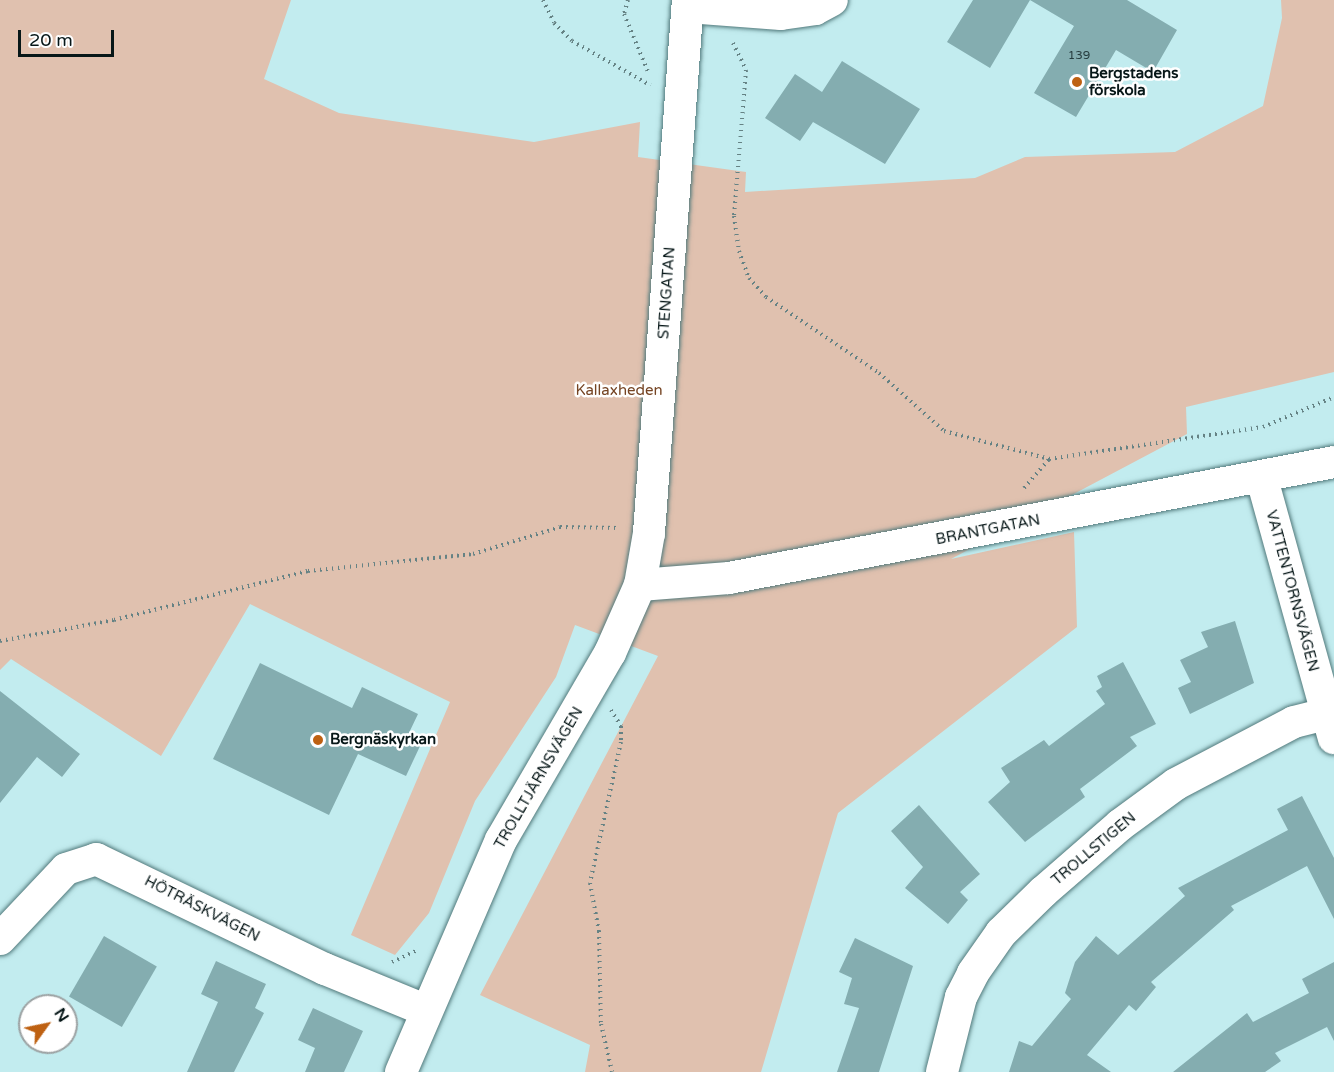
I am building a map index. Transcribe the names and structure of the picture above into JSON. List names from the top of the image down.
{
  "streets": {
    "street": [
      "STENGATAN",
      "BRANTGATAN",
      "VATTENTORNSVÄGEN",
      "TROLLTJÄRNSVÄGEN",
      "TROLLSTIGEN",
      "HÖTRÄSKVÄGEN"
    ]
  },
  "crossings": [
    ["STENGATAN", "BRANTGATAN"],
    ["STENGATAN", "TROLLTJÄRNSVÄGEN"],
    ["BRANTGATAN", "VATTENTORNSVÄGEN"],
    ["BRANTGATAN", "TROLLTJÄRNSVÄGEN"],
    ["VATTENTORNSVÄGEN", "TROLLSTIGEN"],
    ["TROLLTJÄRNSVÄGEN", "HÖTRÄSKVÄGEN"]
  ],
  "parks": ["Kallaxheden"],
  "places": ["Bergstadens förskola", "Bergnäskyrkan"],
  "house_numbers": ["139"],
  "scale_bar": "20 m",
  "north": "top right"
}
